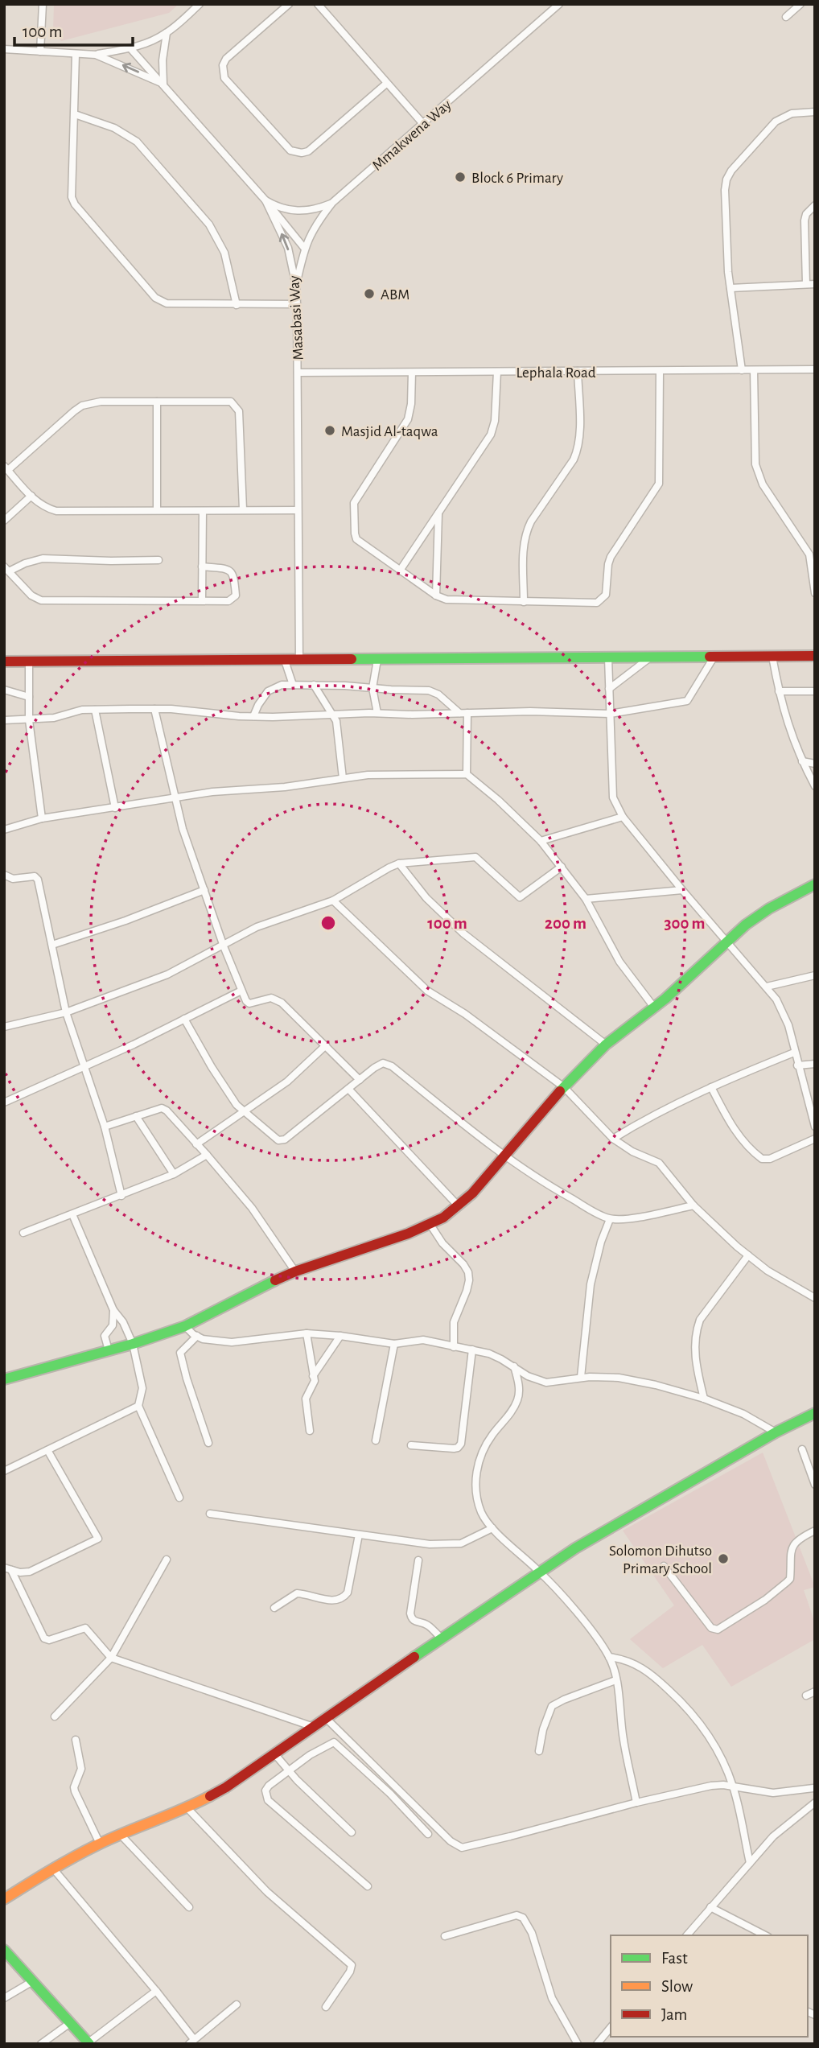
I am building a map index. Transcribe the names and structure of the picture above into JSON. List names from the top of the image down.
{
  "streets": {
    "street": ["Mmakwena Way", "Masabasi Way", "Lephala Road"]
  },
  "crossings": [
    ["Mmakwena Way", "Masabasi Way"],
    ["Masabasi Way", "Lephala Road"]
  ],
  "places": [
    "Block 6 Primary",
    "ABM",
    "Masjid Al-taqwa",
    "Solomon Dihutso Primary School"
  ],
  "legend": ["Fast", "Slow", "Jam"],
  "scale_bar": "100 m",
  "rings": ["100 m", "200 m", "300 m"]
}
